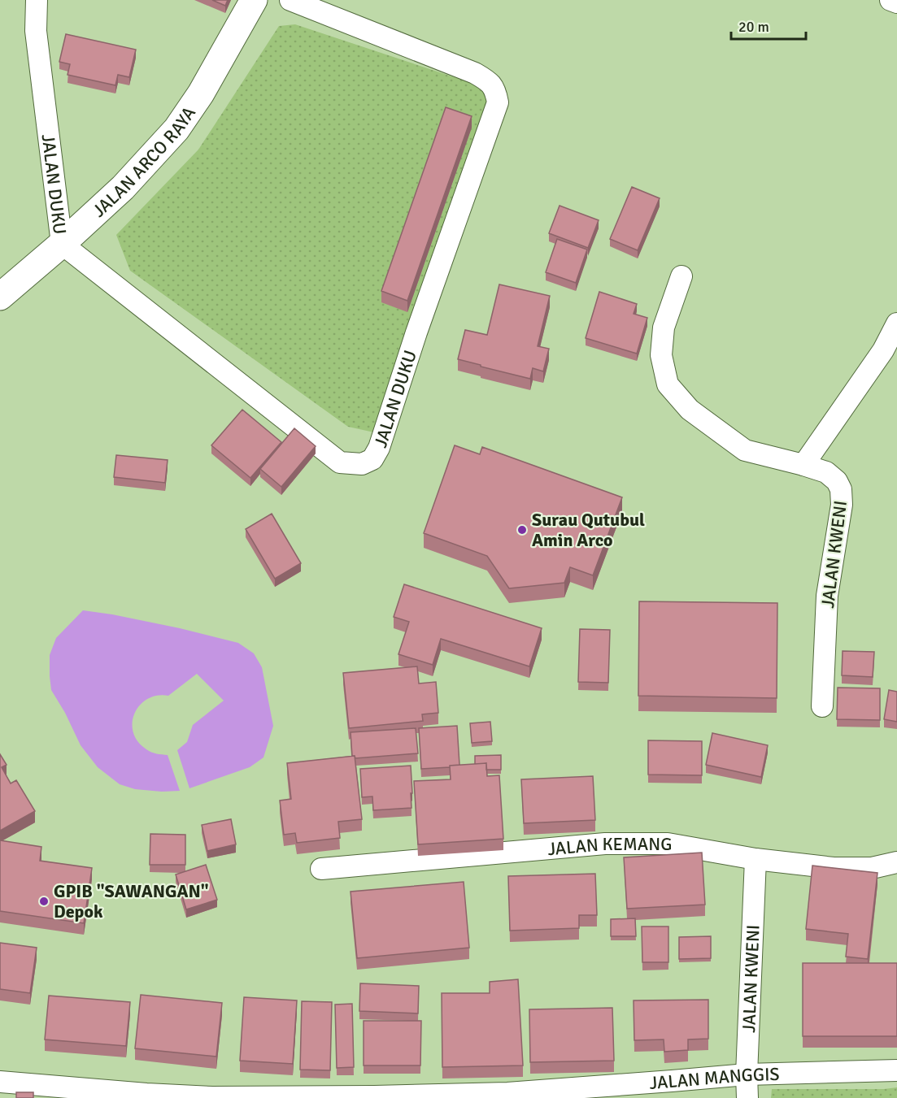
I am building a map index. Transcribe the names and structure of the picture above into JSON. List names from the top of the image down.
{
  "streets": {
    "main road": ["JALAN ARCO RAYA"],
    "street": [
      "JALAN DUKU",
      "JALAN KWENI",
      "JALAN KEMANG",
      "JALAN MANGGIS"
    ]
  },
  "crossings": [
    ["JALAN ARCO RAYA", "JALAN DUKU"],
    ["JALAN KWENI", "JALAN KEMANG"],
    ["JALAN KWENI", "JALAN MANGGIS"]
  ],
  "places": ["Surau Qutubul Amin Arco", "GPIB \"SAWANGAN\" Depok"],
  "scale_bar": "20 m"
}
